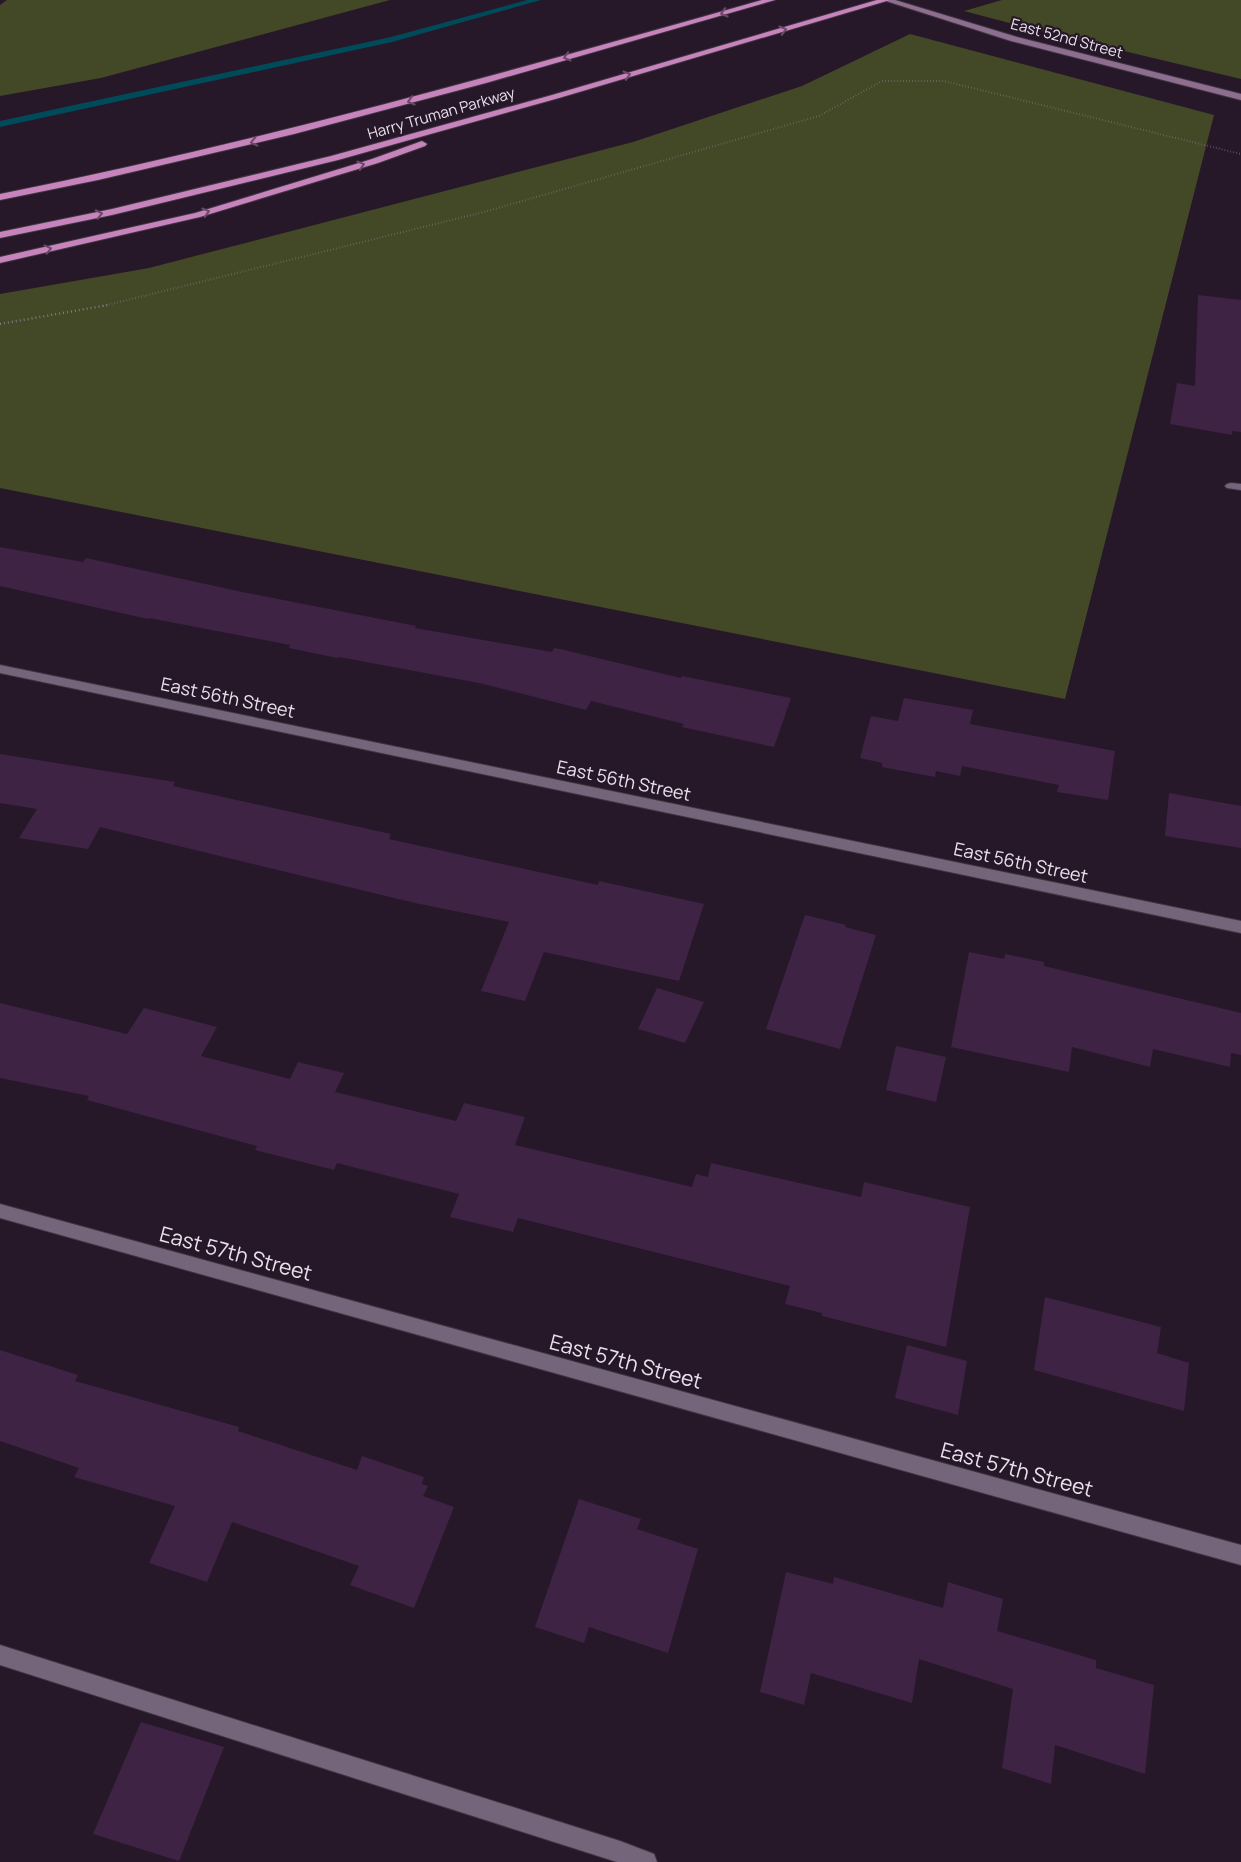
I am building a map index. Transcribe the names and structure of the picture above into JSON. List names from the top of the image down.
{
  "streets": {
    "highway": ["Harry Truman Parkway"],
    "main road": ["East 52nd Street"],
    "street": ["East 56th Street", "East 57th Street"]
  },
  "crossings": [
    ["East 52nd Street", "Harry Truman Parkway"]
  ]
}
